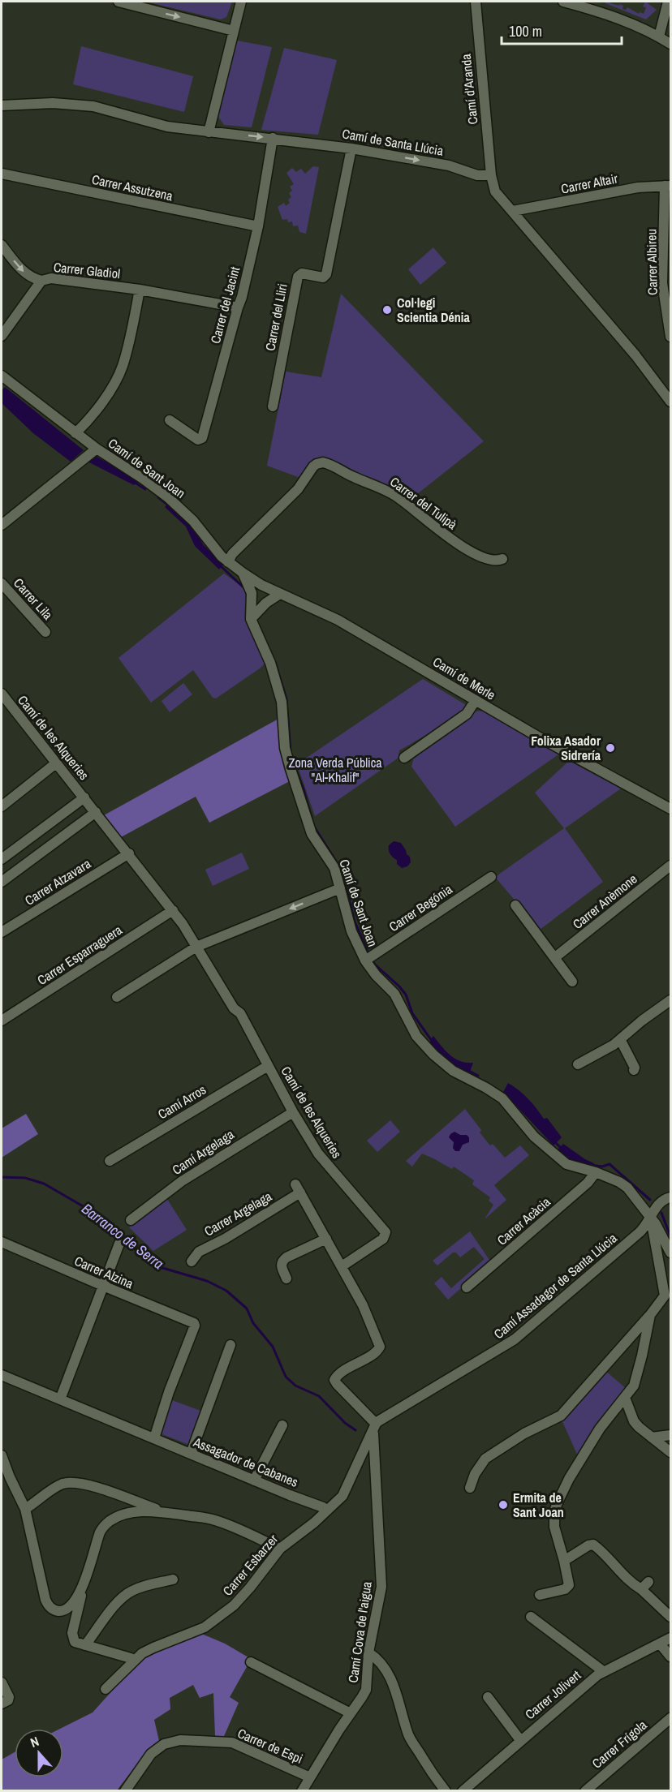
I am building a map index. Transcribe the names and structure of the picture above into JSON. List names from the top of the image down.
{
  "streets": {
    "street": [
      "Camí d'Aranda",
      "Camí de Santa Llúcia",
      "Carrer Altair",
      "Carrer Assutzena",
      "Carrer Albireu",
      "Carrer Gladiol",
      "Carrer del Jacint",
      "Carrer del Lliri",
      "Camí de Sant Joan",
      "Carrer del Tulipà",
      "Carrer Lila",
      "Camí de Merle",
      "Camí de les Alqueries",
      "Carrer Atzavara",
      "Carrer Anèmone",
      "Carrer Begónia",
      "Carrer Esparraguera",
      "Camí Arros",
      "Camí Argelaga",
      "Carrer Argelaga",
      "Carrer Acàcia",
      "Carrer Alzina",
      "Camí Assadagor de Santa Llúcia",
      "Assagador de Cabanes",
      "Carrer Esbarzer",
      "Camí Cova de l'aigua",
      "Carrer Jolivert",
      "Carrer Frígola",
      "Carrer de Espi"
    ]
  },
  "crossings": [
    ["Camí d'Aranda", "Camí de Santa Llúcia"],
    ["Camí de Santa Llúcia", "Carrer del Jacint"],
    ["Camí de Santa Llúcia", "Carrer del Lliri"],
    ["Carrer Altair", "Carrer Albireu"],
    ["Carrer Assutzena", "Carrer del Jacint"],
    ["Carrer Gladiol", "Carrer del Jacint"],
    ["Camí de Sant Joan", "Carrer del Tulipà"],
    ["Camí de Sant Joan", "Camí de Merle"],
    ["Camí de Sant Joan", "Carrer Begónia"],
    ["Camí de Sant Joan", "Carrer Acàcia"],
    ["Camí de Sant Joan", "Camí Assadagor de Santa Llúcia"],
    ["Camí de les Alqueries", "Carrer Atzavara"],
    ["Camí de les Alqueries", "Carrer Esparraguera"],
    ["Camí de les Alqueries", "Camí Arros"],
    ["Camí de les Alqueries", "Camí Argelaga"],
    ["Camí de les Alqueries", "Carrer Argelaga"],
    ["Carrer Alzina", "Assagador de Cabanes"],
    ["Camí Assadagor de Santa Llúcia", "Carrer Esbarzer"],
    ["Camí Assadagor de Santa Llúcia", "Camí Cova de l'aigua"],
    ["Assagador de Cabanes", "Carrer Esbarzer"],
    ["Carrer Esbarzer", "Camí Cova de l'aigua"],
    ["Camí Cova de l'aigua", "Carrer de Espi"]
  ],
  "one_way": ["Camí de Santa Llúcia"],
  "water": ["Barranco de Serra"],
  "parks": ["Zona Verda Pública \"Al-Khalif\""],
  "places": ["Col·legi Scientia Dénia", "Folixa Asador Sidrería", "Ermita de Sant Joan"],
  "scale_bar": "100 m",
  "north": "top"
}
